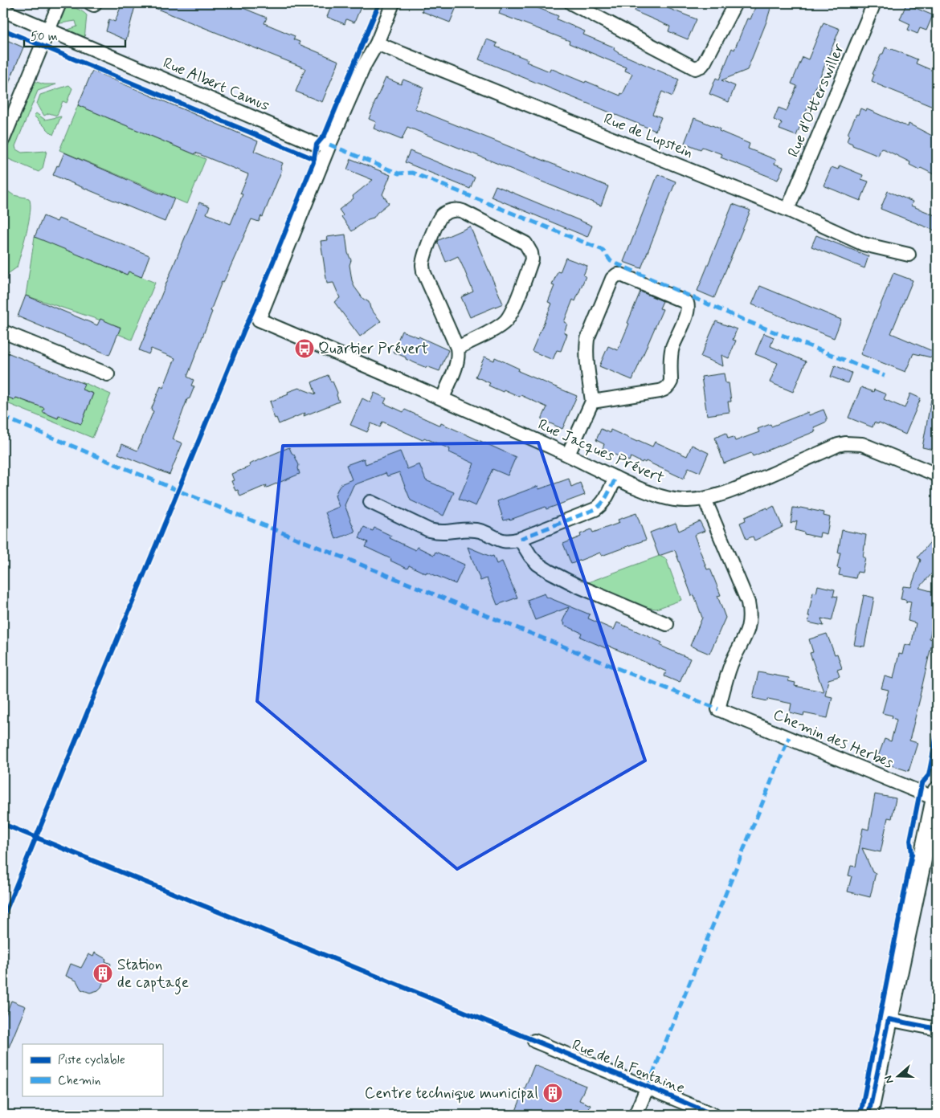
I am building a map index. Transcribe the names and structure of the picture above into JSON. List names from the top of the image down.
{
  "streets": {
    "street": [
      "Rue Albert Camus",
      "Rue d'Otterswiller",
      "Rue de Lupstein",
      "Rue Jacques Prévert",
      "Chemin des Herbes",
      "Rue de la Fontaine"
    ]
  },
  "crossings": [
    ["Rue Albert Camus", "Rue Jacques Prévert"],
    ["Rue d'Otterswiller", "Rue de Lupstein"],
    ["Rue Jacques Prévert", "Chemin des Herbes"]
  ],
  "places": {
    "bus stop": ["Quartier Prévert"],
    "building": ["Station de captage", "Centre technique municipal"]
  },
  "legend": ["Piste cyclable", "Chemin"],
  "scale_bar": "50 m",
  "north": "left"
}
